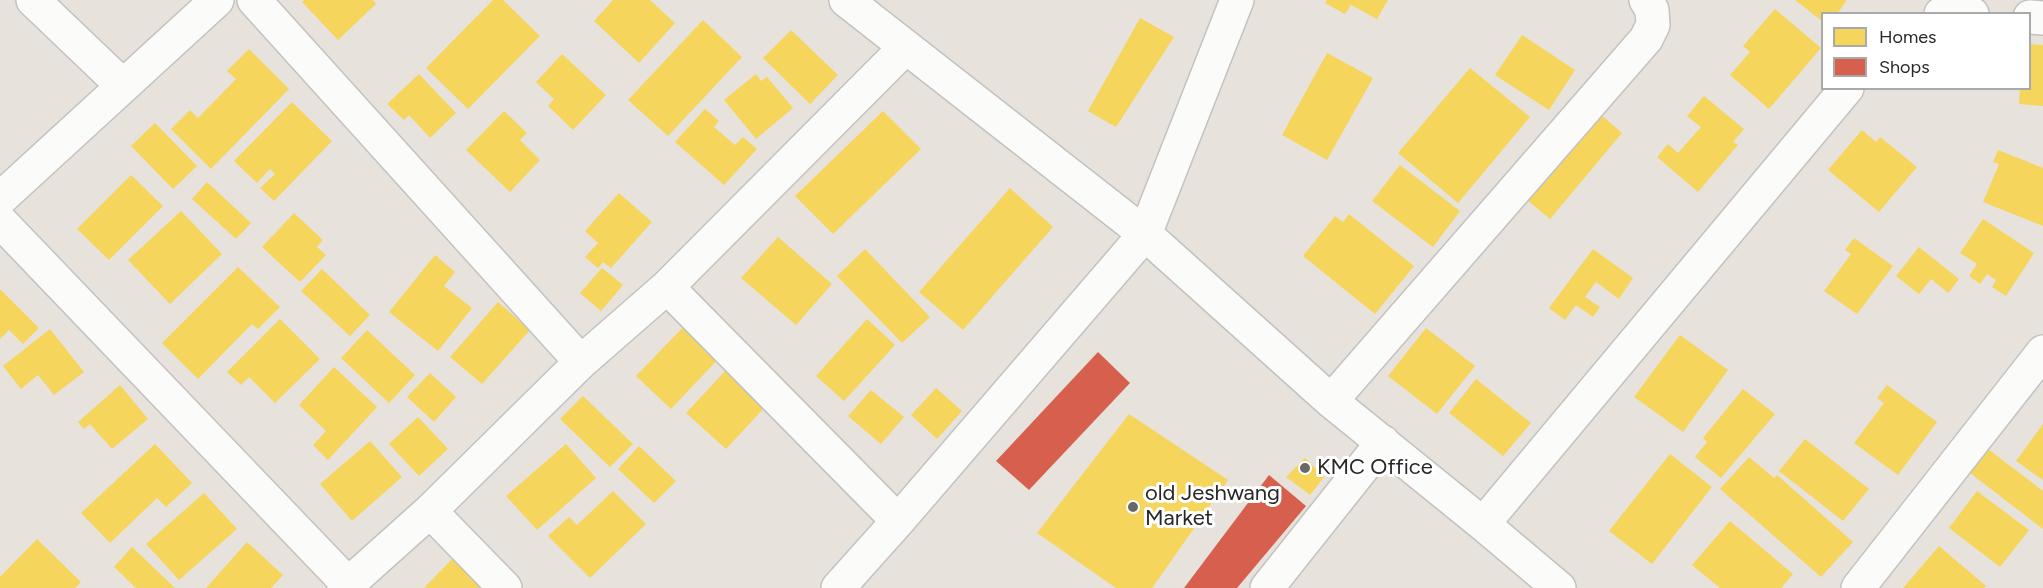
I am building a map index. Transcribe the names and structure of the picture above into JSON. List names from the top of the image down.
{
  "places": ["KMC Office", "old Jeshwang Market"],
  "legend": ["Homes", "Shops"]
}
